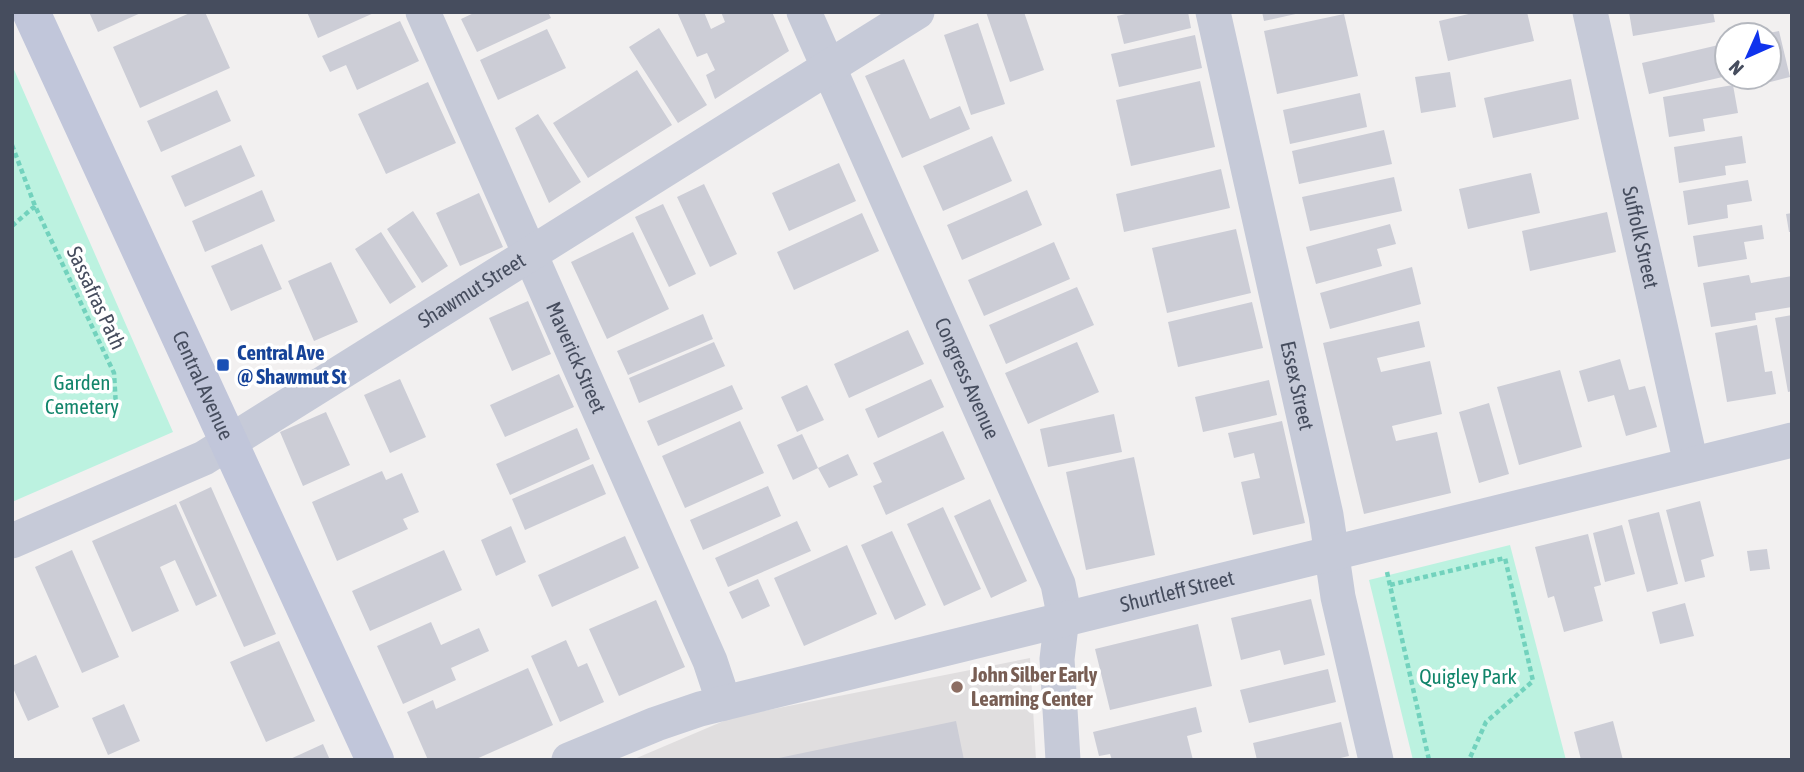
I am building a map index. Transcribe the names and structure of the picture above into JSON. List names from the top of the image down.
{
  "streets": {
    "street": [
      "Suffolk Street",
      "Shawmut Street",
      "Maverick Street",
      "Congress Avenue",
      "Central Avenue",
      "Essex Street",
      "Shurtleff Street"
    ],
    "path": ["Sassafras Path"]
  },
  "crossings": [
    ["Suffolk Street", "Shurtleff Street"],
    ["Shawmut Street", "Maverick Street"],
    ["Shawmut Street", "Congress Avenue"],
    ["Shawmut Street", "Central Avenue"],
    ["Maverick Street", "Shurtleff Street"],
    ["Congress Avenue", "Shurtleff Street"],
    ["Essex Street", "Shurtleff Street"]
  ],
  "parks": ["Garden Cemetery", "Quigley Park"],
  "places": {
    "transit": ["Central Ave @ Shawmut St"],
    "other": ["John Silber Early Learning Center"]
  },
  "north": "bottom left"
}
